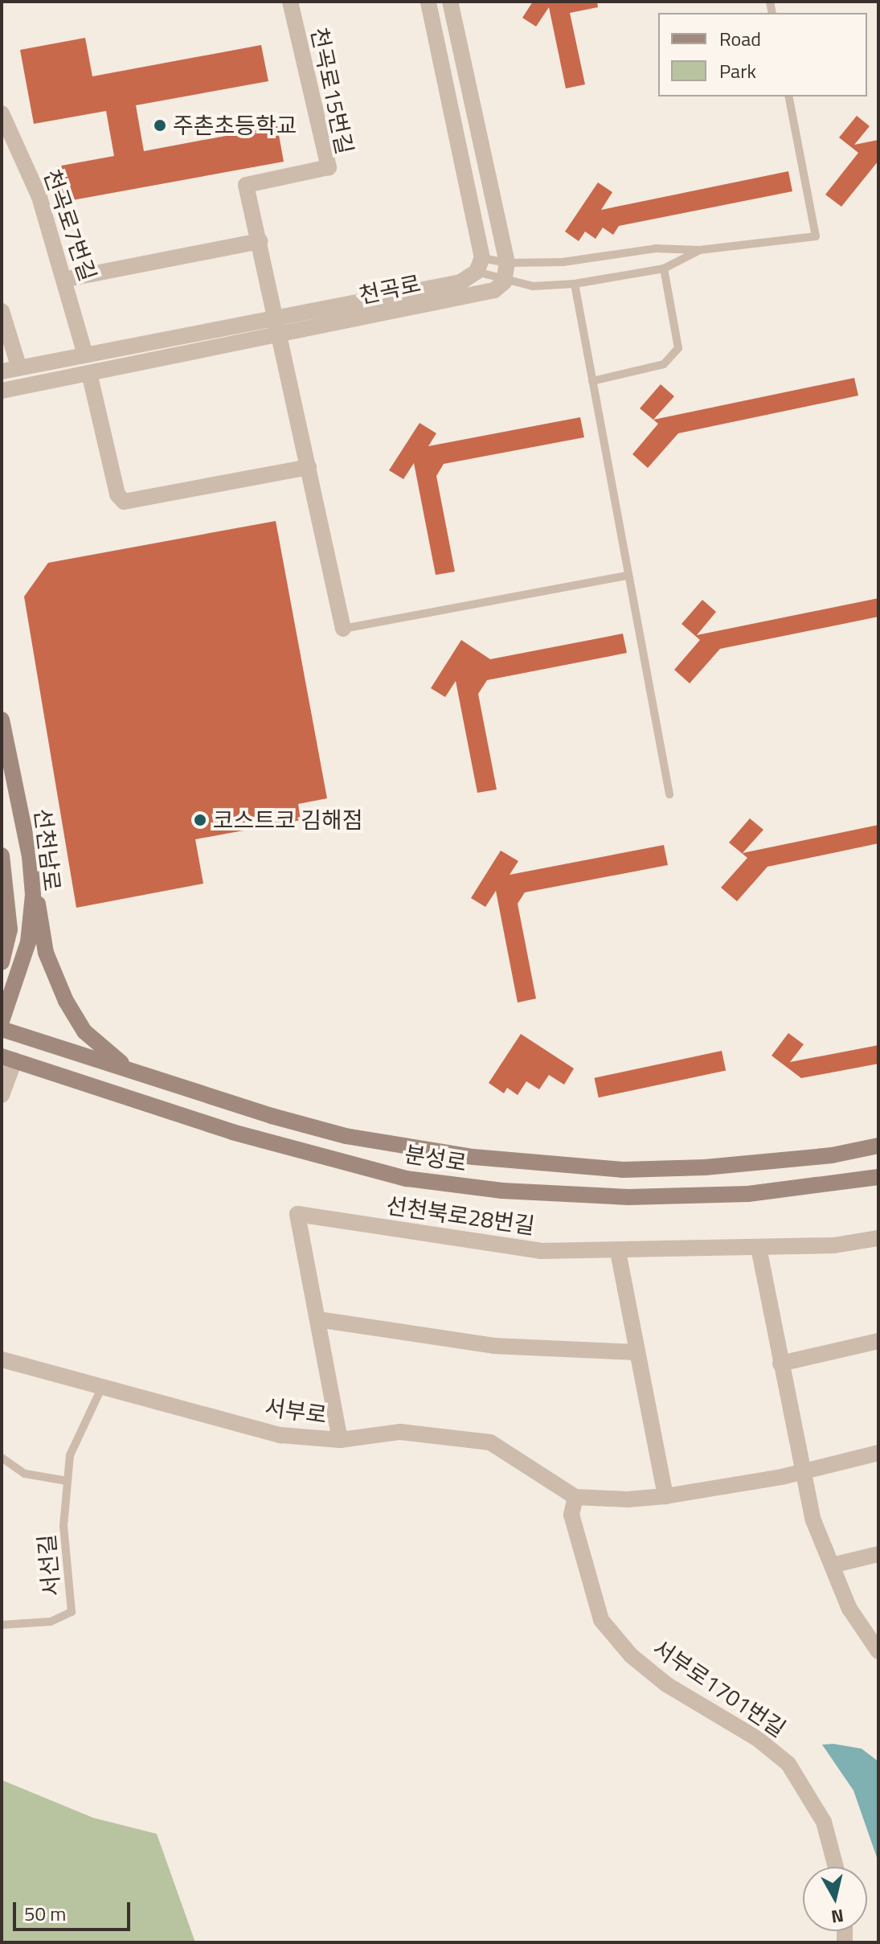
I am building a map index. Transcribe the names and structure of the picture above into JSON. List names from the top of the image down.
{
  "streets": {
    "main road": ["선천남로", "분성로"],
    "street": [
      "천곡로15번길",
      "천곡로7번길",
      "천곡로",
      "선천북로28번길",
      "서부로",
      "서부로1701번길"
    ],
    "lane": ["서선길"]
  },
  "crossings": [
    ["천곡로15번길", "천곡로"],
    ["천곡로7번길", "천곡로"],
    ["서부로", "서선길"],
    ["서부로", "서부로1701번길"]
  ],
  "places": ["주촌초등학교", "코스트코 김해점"],
  "legend": ["Road", "Park"],
  "scale_bar": "50 m",
  "north": "bottom"
}
